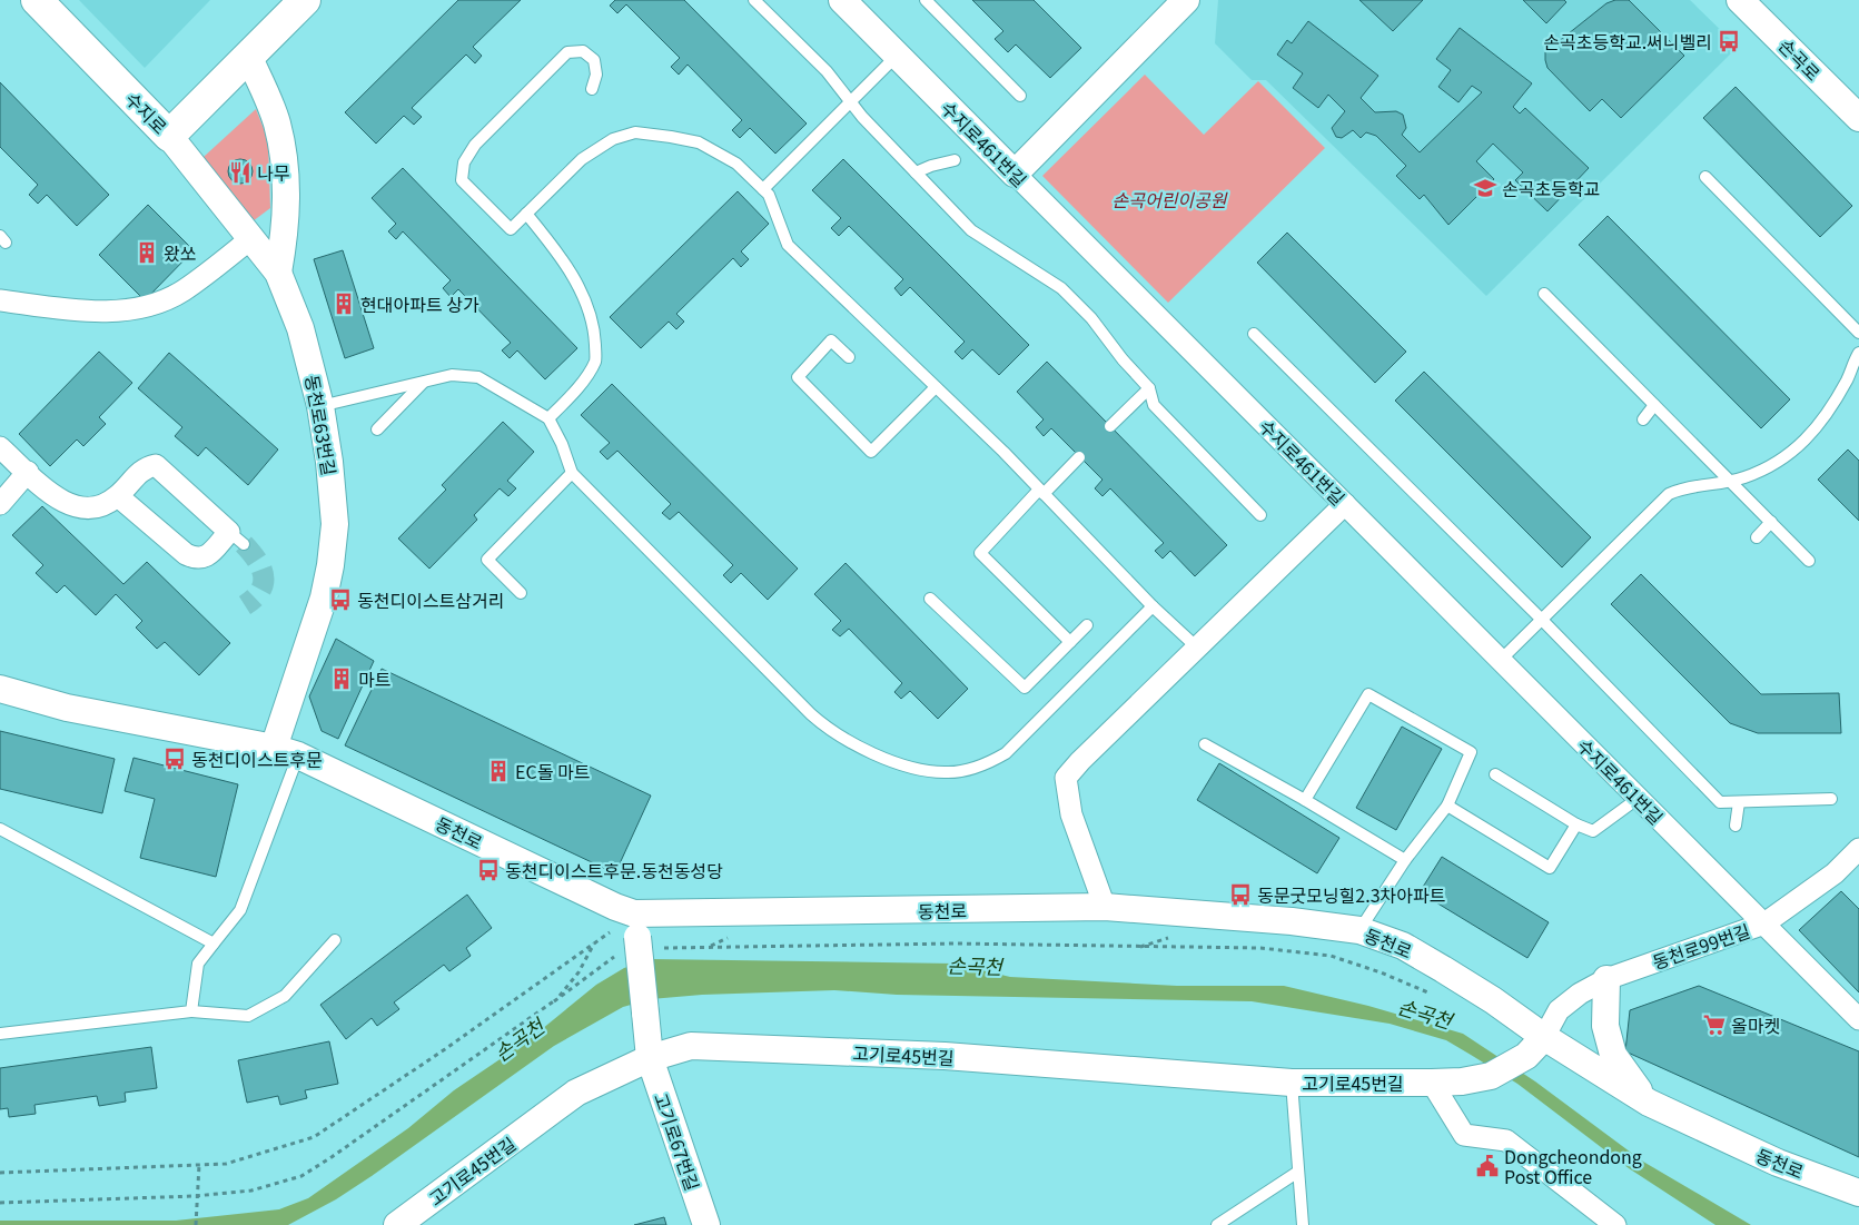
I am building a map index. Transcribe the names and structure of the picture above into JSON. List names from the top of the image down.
{
  "streets": {
    "main road": ["수지로"],
    "street": [
      "손곡로",
      "수지로461번길",
      "동천로63번길",
      "동천로",
      "동천로99번길",
      "고기로45번길",
      "고기로67번길"
    ]
  },
  "crossings": [
    ["수지로", "동천로63번길"],
    ["수지로461번길", "동천로99번길"],
    ["동천로63번길", "동천로"],
    ["동천로", "동천로99번길"],
    ["동천로", "고기로45번길"],
    ["동천로", "고기로67번길"],
    ["동천로99번길", "고기로45번길"],
    ["고기로45번길", "고기로67번길"]
  ],
  "water": ["손곡천"],
  "parks": ["손곡어린이공원"],
  "places": {
    "bus stop": [
      "손곡초등학교.써니벨리",
      "동천디이스트삼거리",
      "동천디이스트후문",
      "동천디이스트후문.동천동성당",
      "동문굿모닝힐2.3차아파트"
    ],
    "restaurant": ["나무"],
    "school or university": ["손곡초등학교"],
    "building": [
      "왔쏘",
      "현대아파트 상가",
      "마트",
      "EC돌 마트"
    ],
    "supermarket": ["올마켓"],
    "public building": ["Dongcheondong Post Office"]
  }
}
